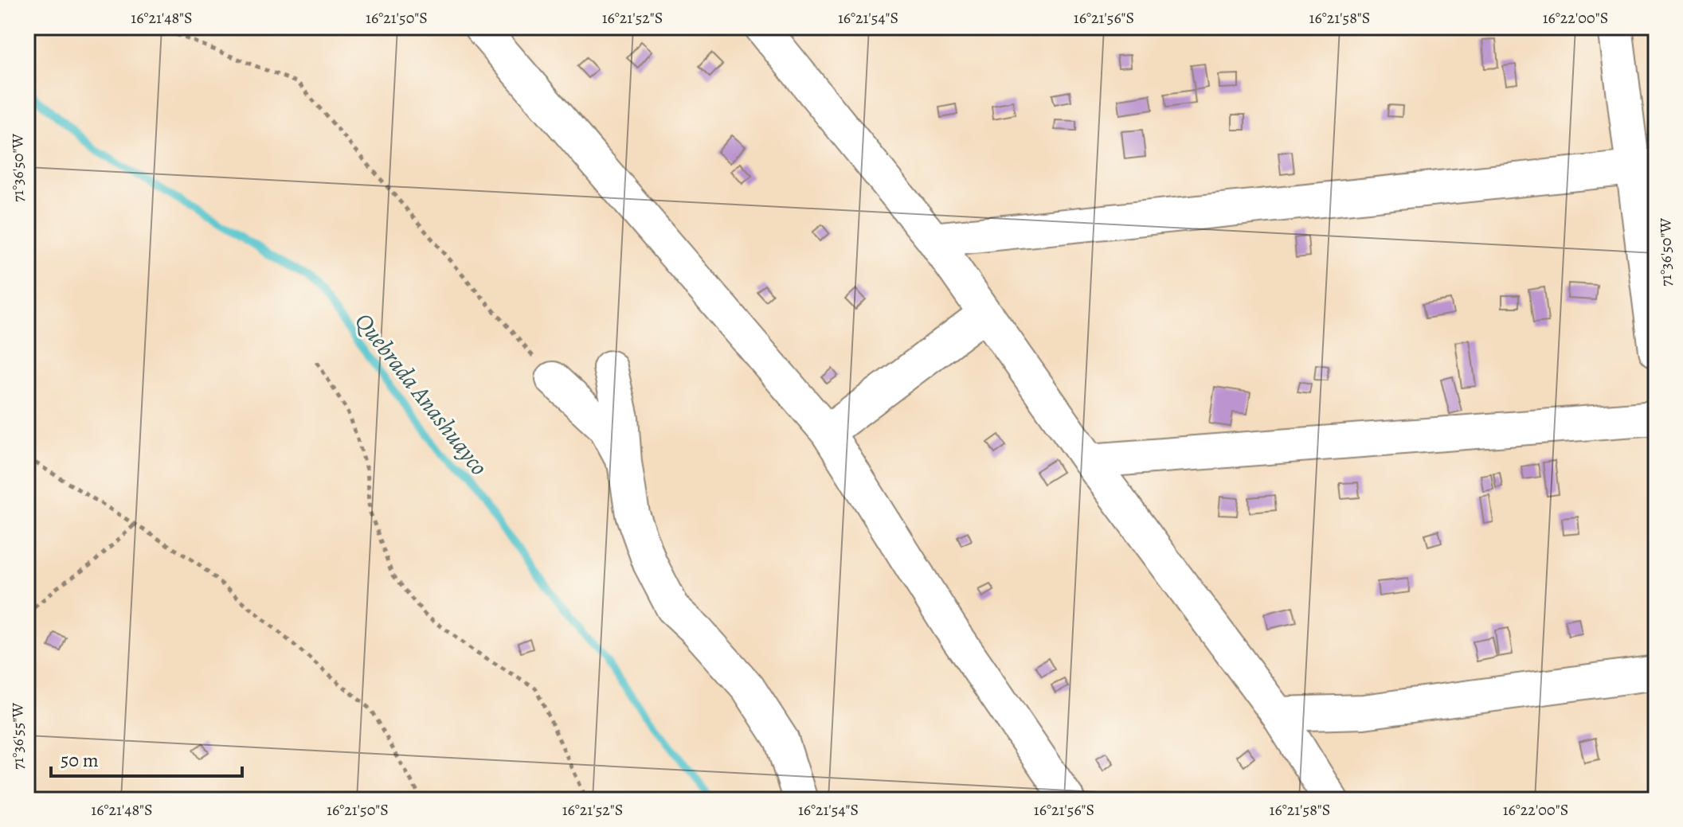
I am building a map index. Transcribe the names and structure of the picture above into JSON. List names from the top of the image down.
{
  "water": ["Quebrada Anashuayco"],
  "scale_bar": "50 m",
  "coordinates": [
    "16°21'48\"S",
    "16°21'50\"S",
    "16°21'52\"S",
    "16°21'54\"S",
    "16°21'56\"S",
    "16°21'58\"S",
    "16°22'00\"S",
    "71°36'50\"W",
    "71°36'55\"W"
  ]
}
